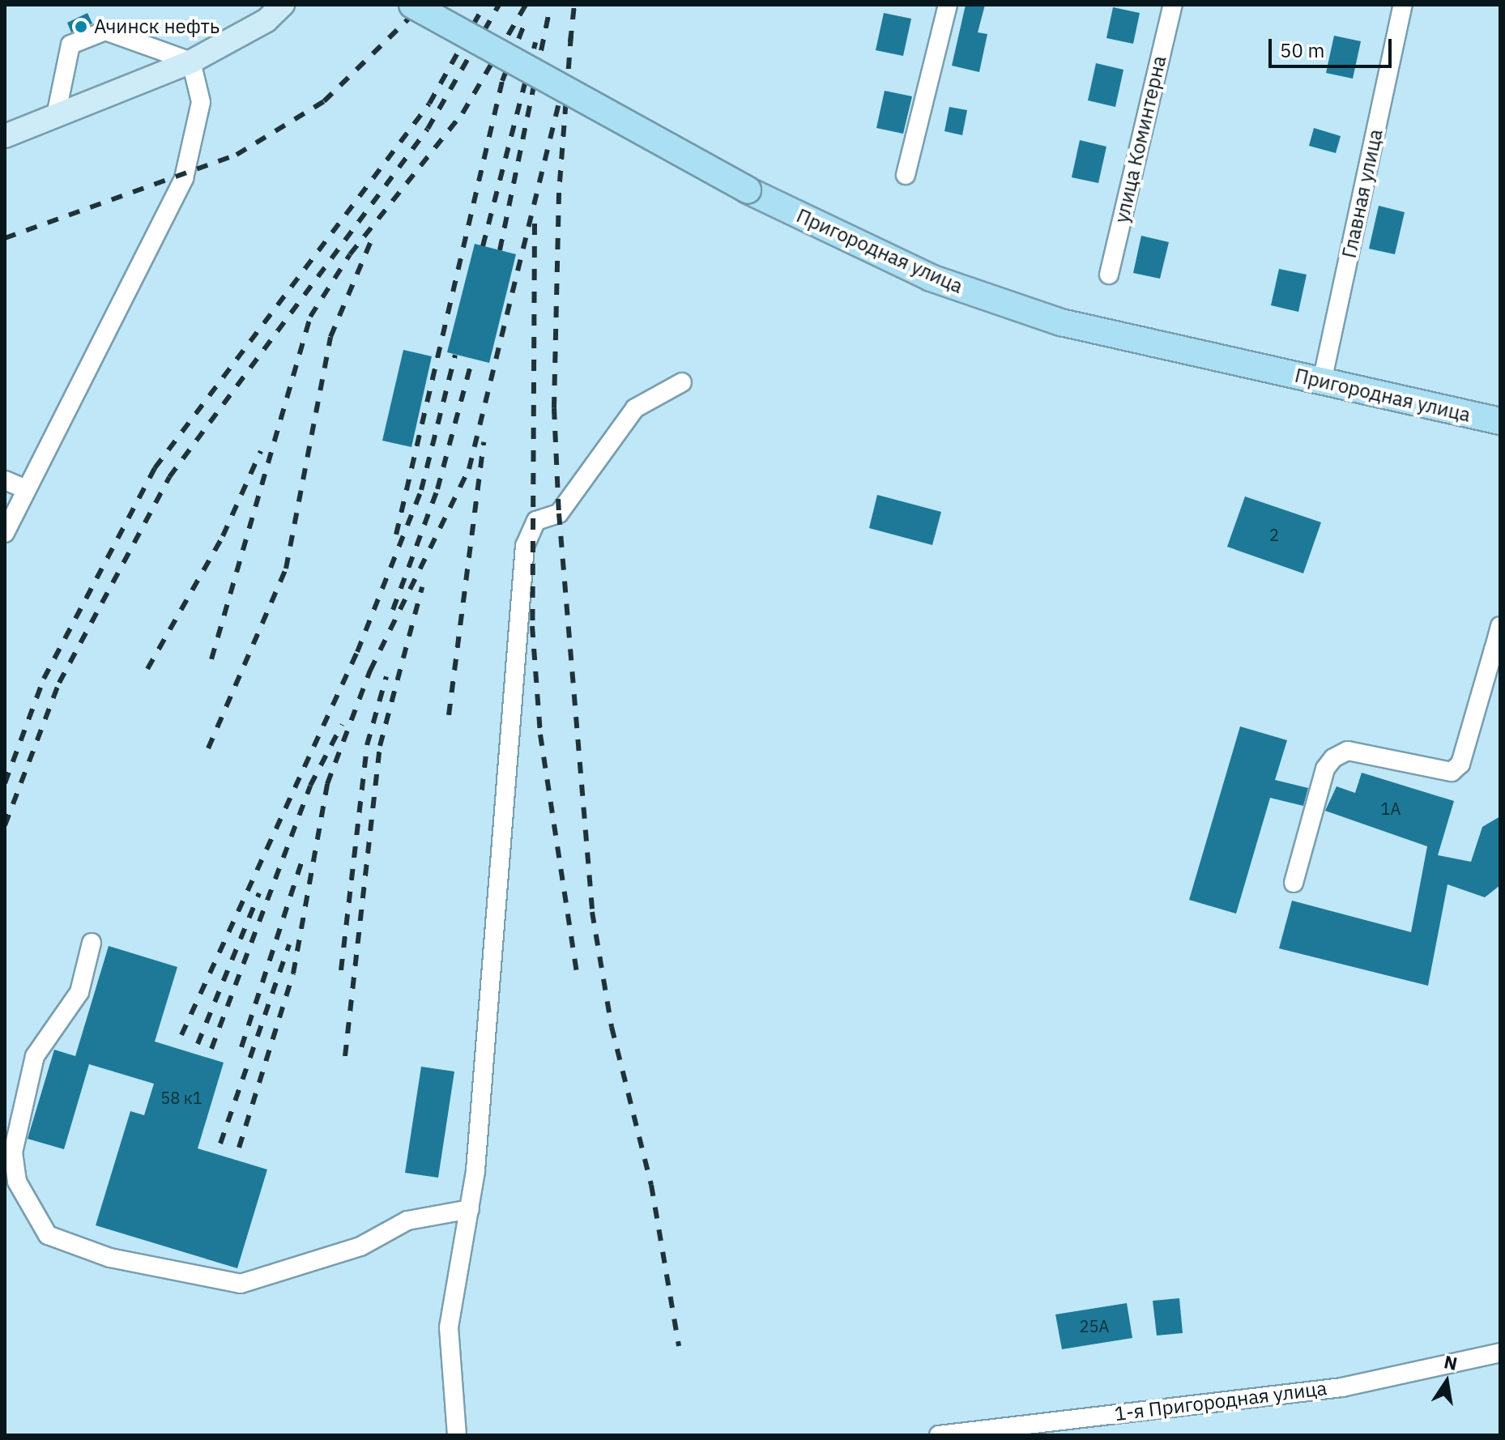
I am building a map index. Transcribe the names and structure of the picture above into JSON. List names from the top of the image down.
{
  "streets": {
    "highway": ["Пригородная улица"],
    "street": ["улица Коминтерна", "Главная улица", "1-я Пригородная улица"]
  },
  "crossings": [
    ["Главная улица", "Пригородная улица"]
  ],
  "places": ["Ачинск нефть"],
  "house_numbers": [
    "2",
    "1А",
    "58 к1",
    "25А"
  ],
  "scale_bar": "50 m",
  "north": "top"
}
